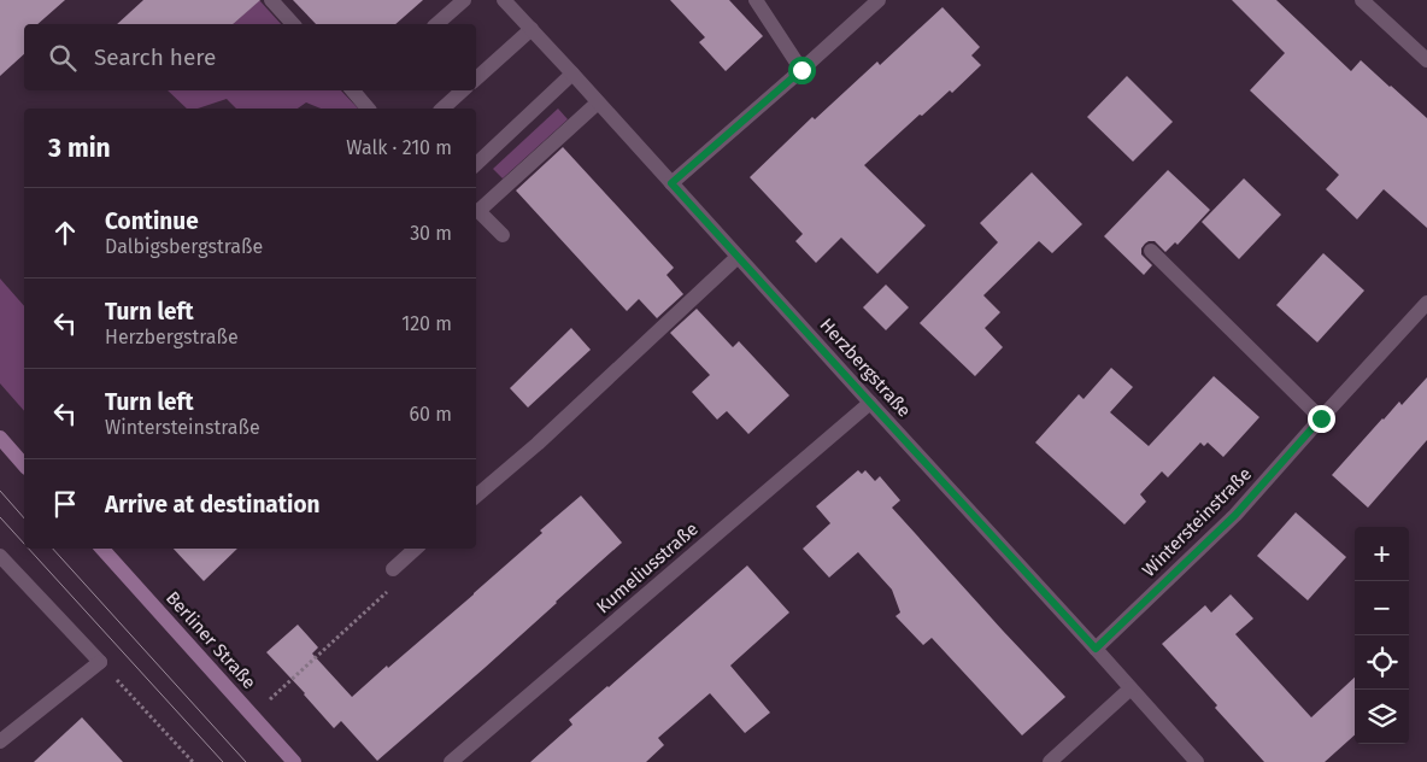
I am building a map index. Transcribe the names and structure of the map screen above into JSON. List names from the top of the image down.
{
  "streets": {
    "street": [
      "Herzbergstraße",
      "Wintersteinstraße",
      "Kumeliusstraße",
      "Berliner Straße"
    ]
  },
  "crossings": [
    ["Herzbergstraße", "Wintersteinstraße"],
    ["Herzbergstraße", "Kumeliusstraße"]
  ],
  "page": {
    "search": "Search here",
    "heading": ["3 min", "Walk · 210 m"],
    "list": [
      ["Continue", "Dalbigsbergstraße", "30 m"],
      ["Turn left", "Herzbergstraße", "120 m"],
      ["Turn left", "Wintersteinstraße", "60 m"],
      "Arrive at destination"
    ],
    "map_buttons": ["+", "−"]
  }
}
